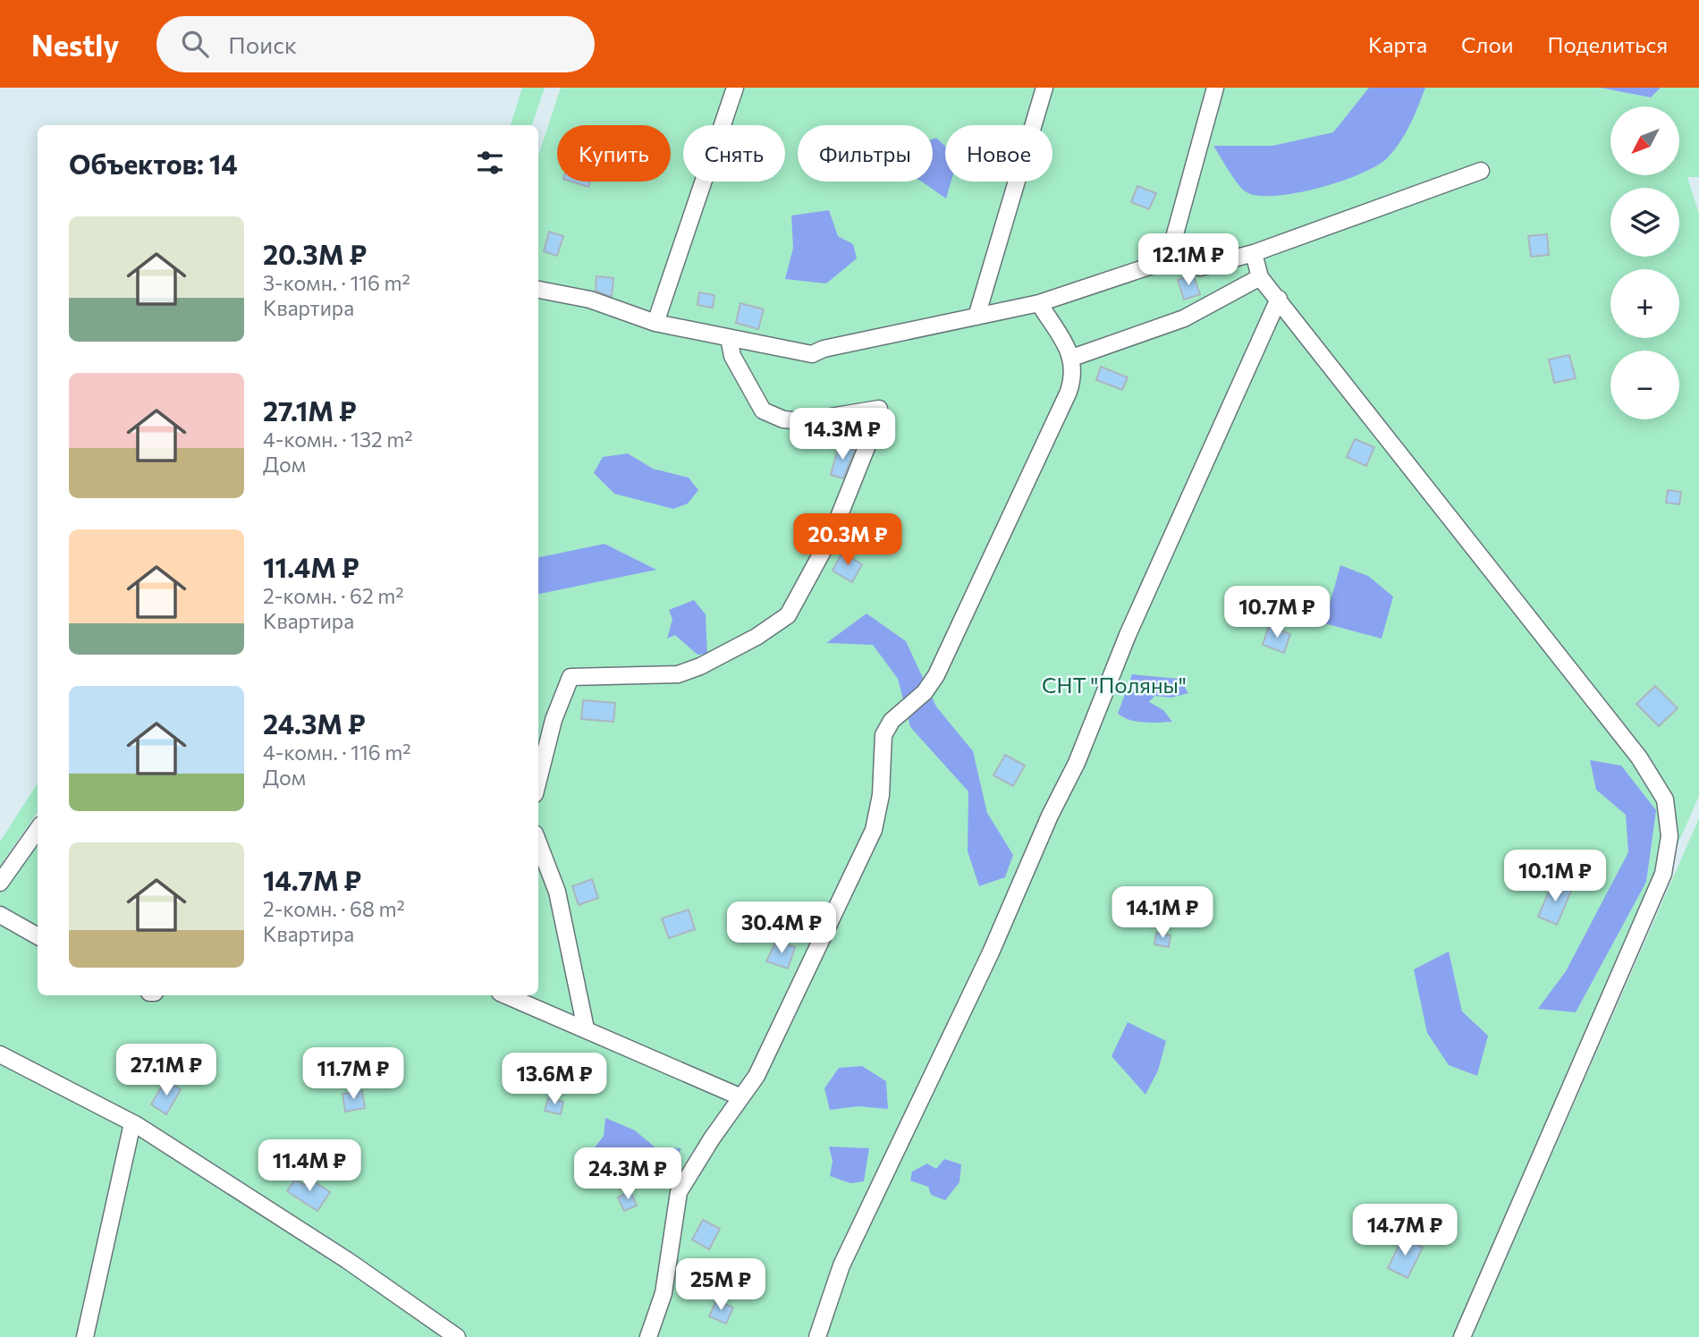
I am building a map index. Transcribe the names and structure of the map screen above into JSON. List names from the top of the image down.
{
  "parks": ["СНТ \"Поляны\""],
  "north": "bottom left",
  "page": {
    "header": "Nestly",
    "search": "Поиск",
    "nav": ["Карта", "Слои", "Поделиться"],
    "map_buttons": ["+", "−"],
    "chip": [
      "Купить",
      "Снять",
      "Фильтры",
      "Новое"
    ],
    "heading": "Объектов: 14",
    "list": [
      {
        "name": "20.3M ₽",
        "note": "3-комн. · 116 m² · Квартира"
      },
      {
        "name": "27.1M ₽",
        "note": "4-комн. · 132 m² · Дом"
      },
      {
        "name": "11.4M ₽",
        "note": "2-комн. · 62 m² · Квартира"
      },
      {
        "name": "24.3M ₽",
        "note": "4-комн. · 116 m² · Дом"
      },
      {
        "name": "14.7M ₽",
        "note": "2-комн. · 68 m² · Квартира"
      }
    ],
    "price": [
      "12.1M ₽",
      "14.3M ₽",
      "20.3M ₽",
      "10.7M ₽",
      "10.1M ₽",
      "14.1M ₽",
      "30.4M ₽",
      "27.1M ₽",
      "11.7M ₽",
      "13.6M ₽",
      "11.4M ₽",
      "24.3M ₽",
      "14.7M ₽",
      "25M ₽"
    ]
  }
}
